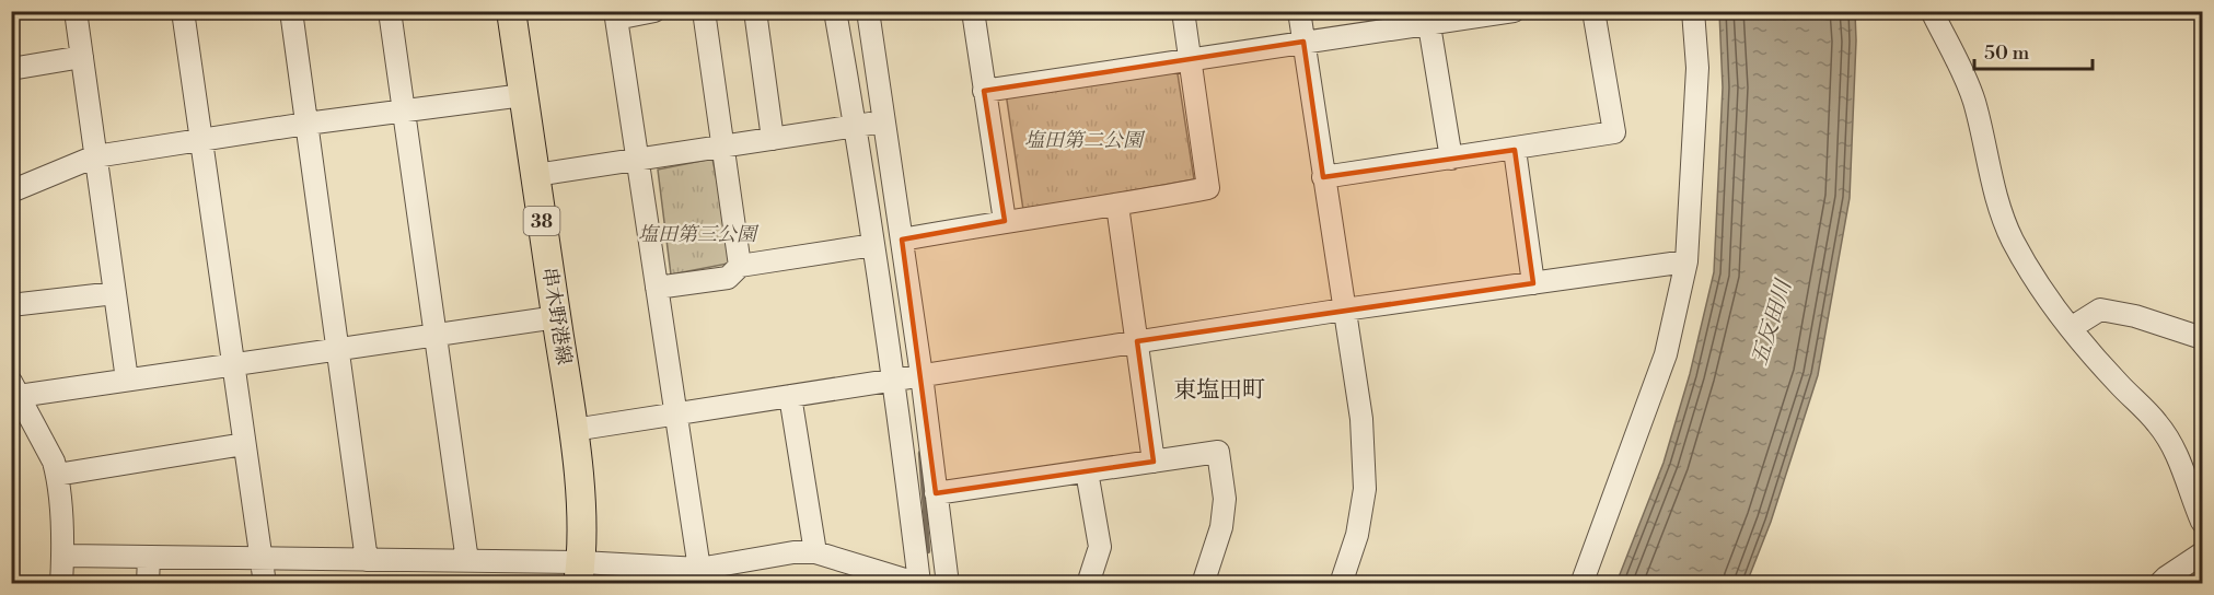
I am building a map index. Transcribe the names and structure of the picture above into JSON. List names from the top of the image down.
{
  "streets": {
    "main road": ["38", "串木野港線"]
  },
  "districts": ["東塩田町"],
  "water": ["五反田川"],
  "parks": ["塩田第二公園", "塩田第三公園"],
  "scale_bar": "50 m"
}
